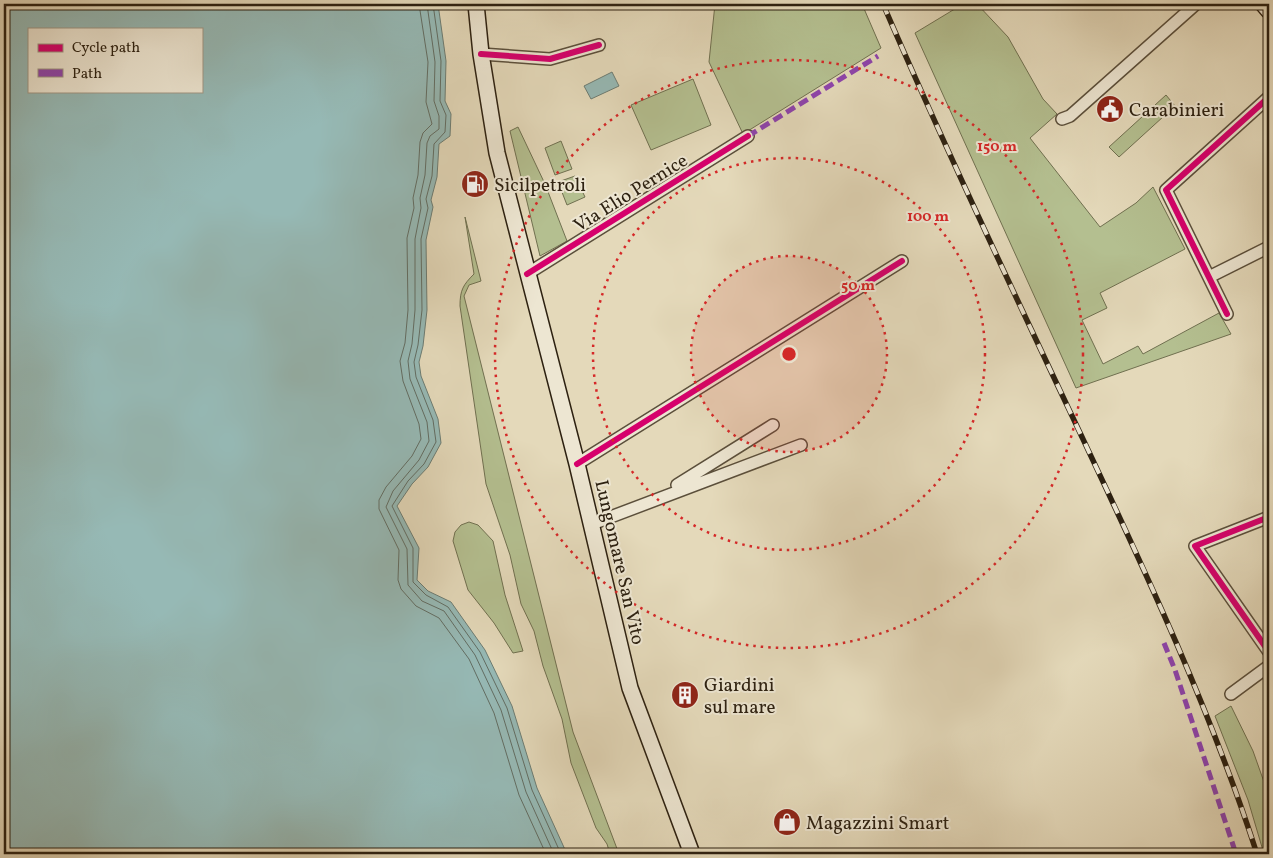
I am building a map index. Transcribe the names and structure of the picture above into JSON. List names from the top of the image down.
{
  "streets": {
    "main road": ["Lungomare San Vito"],
    "street": ["Via Elio Pernice"]
  },
  "crossings": [
    ["Via Elio Pernice", "Lungomare San Vito"]
  ],
  "places": {
    "public building": ["Carabinieri"],
    "fuel station": ["Sicilpetroli"],
    "building": ["Giardini sul mare"],
    "shop": ["Magazzini Smart"]
  },
  "legend": ["Cycle path", "Path"],
  "rings": ["150 m", "100 m", "50 m"]
}
